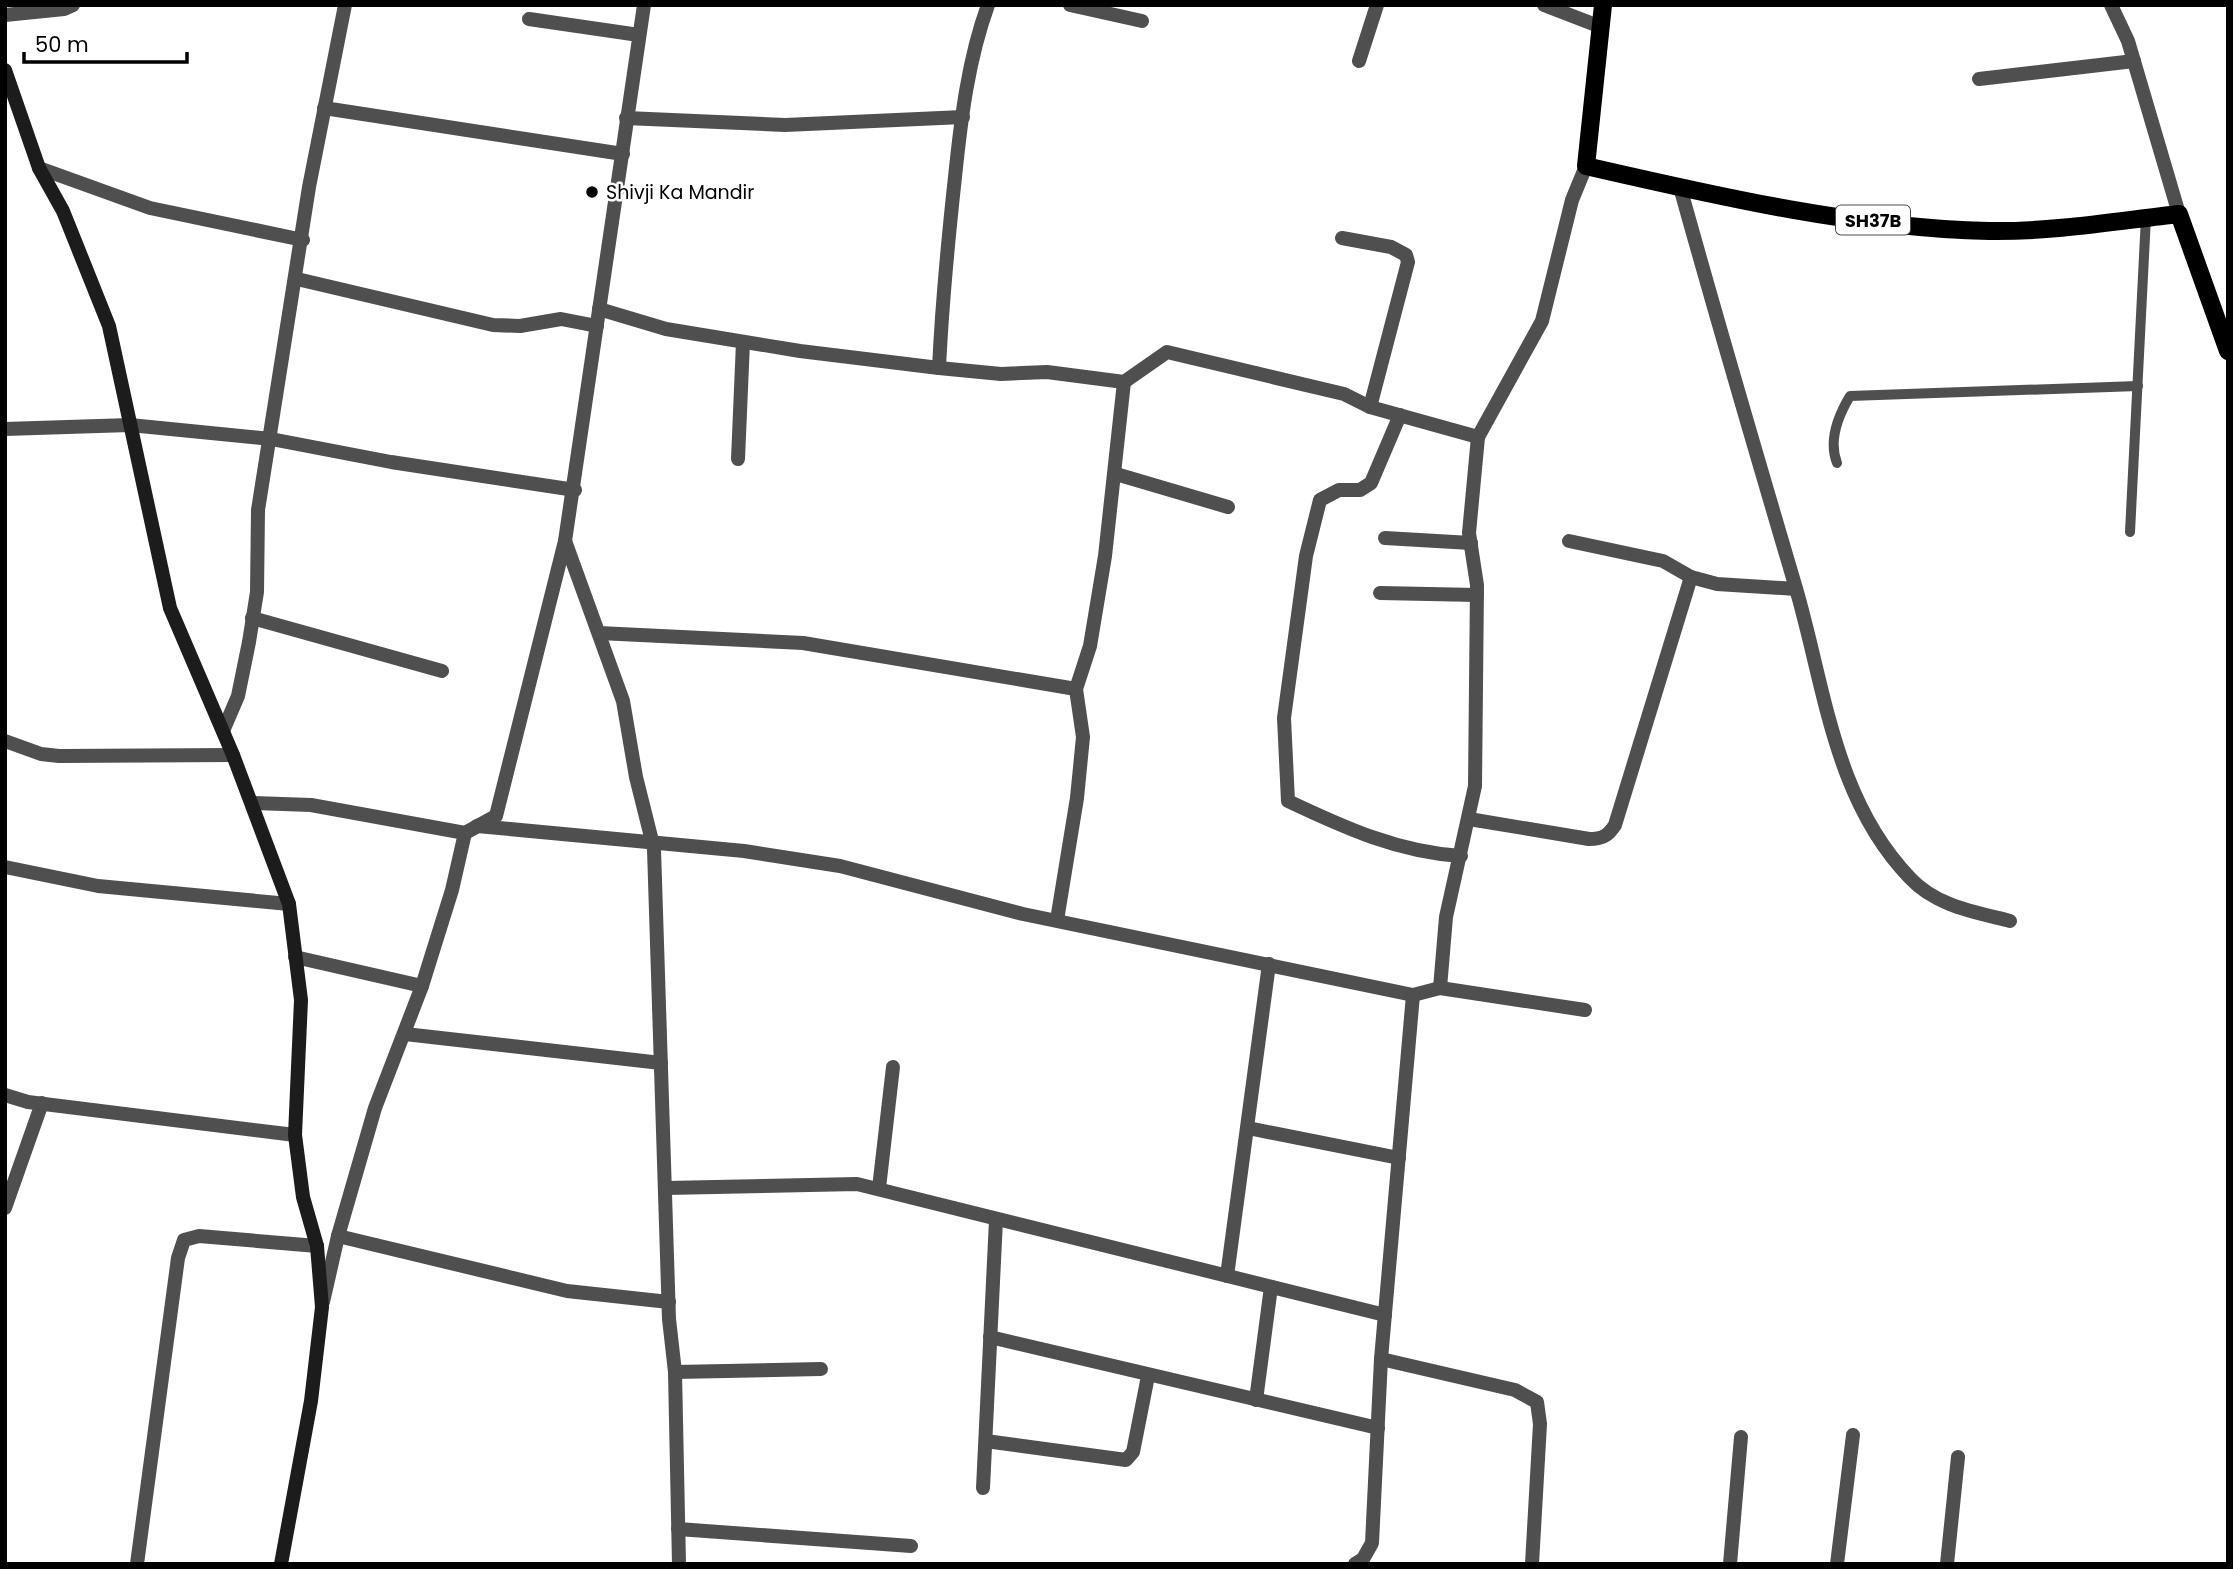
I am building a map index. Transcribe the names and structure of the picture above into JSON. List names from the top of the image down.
{
  "streets": {
    "main road": ["SH37B"]
  },
  "places": ["Shivji Ka Mandir"],
  "scale_bar": "50 m"
}
